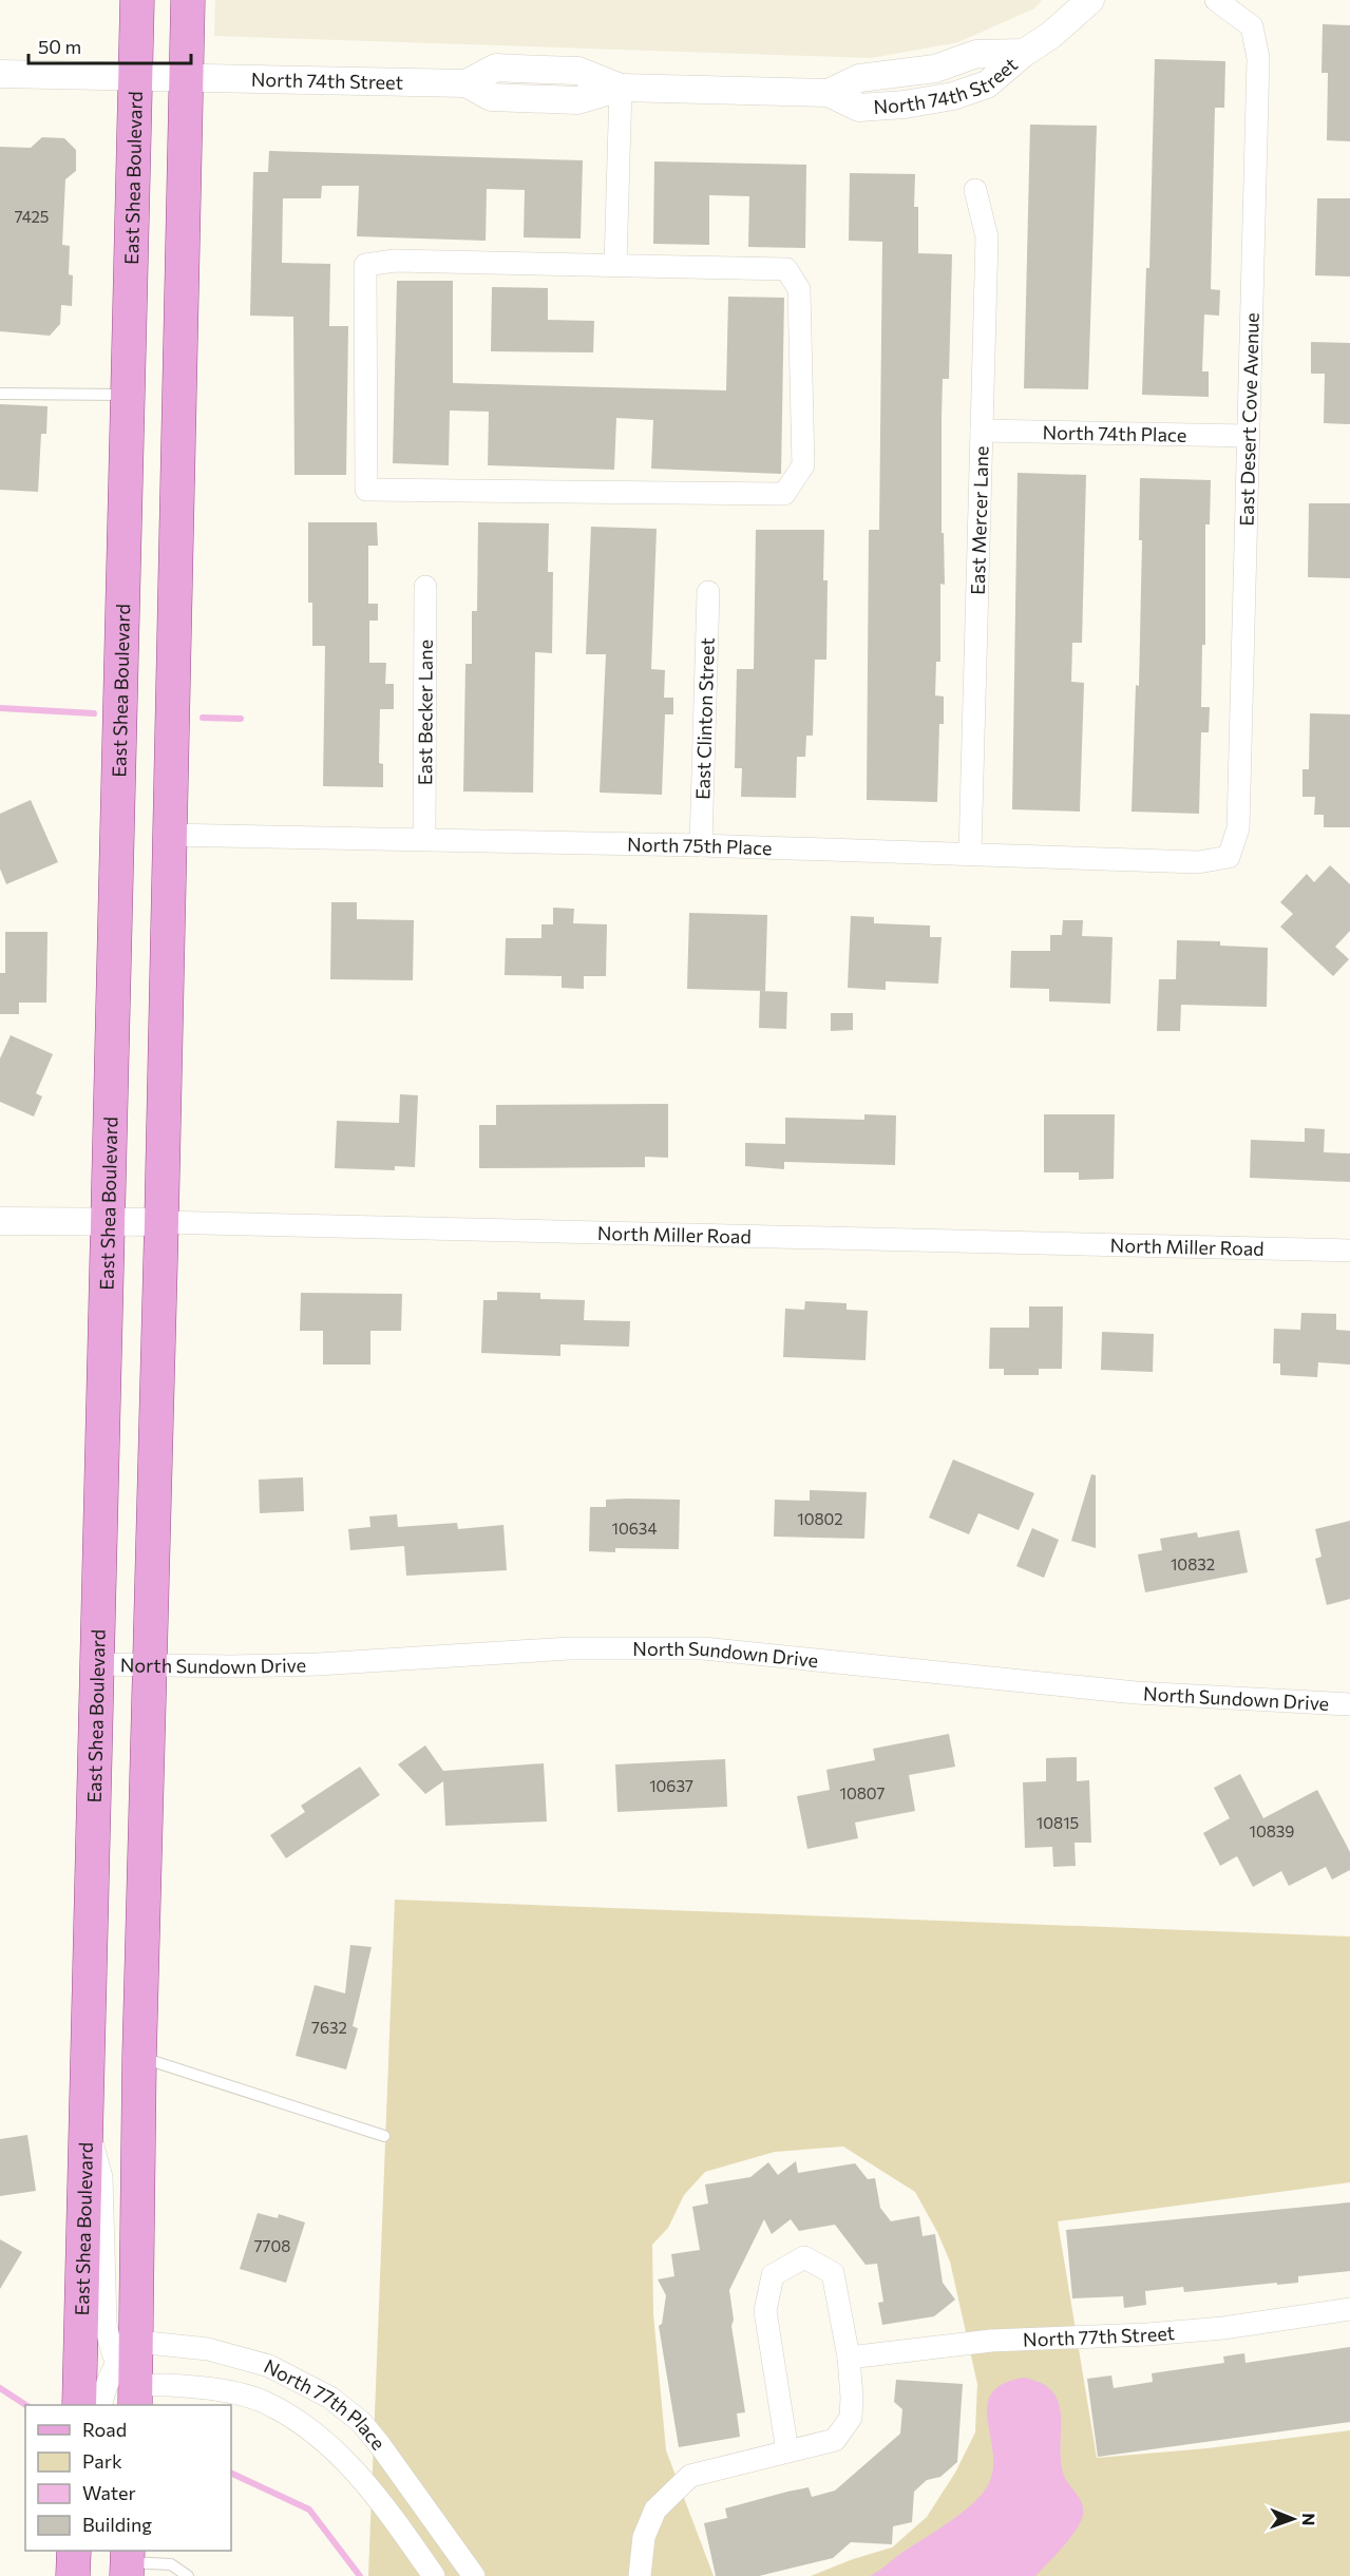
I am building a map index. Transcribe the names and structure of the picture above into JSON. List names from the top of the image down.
{
  "streets": {
    "main road": ["East Shea Boulevard"],
    "street": [
      "North 74th Street",
      "East Desert Cove Avenue",
      "North 74th Place",
      "East Mercer Lane",
      "East Becker Lane",
      "East Clinton Street",
      "North 75th Place",
      "North Miller Road",
      "North Sundown Drive",
      "North 77th Street",
      "North 77th Place"
    ]
  },
  "crossings": [
    ["North 74th Street", "East Shea Boulevard"],
    ["East Shea Boulevard", "North Miller Road"],
    ["East Shea Boulevard", "North Sundown Drive"],
    ["East Desert Cove Avenue", "North 74th Place"],
    ["East Desert Cove Avenue", "North 75th Place"],
    ["North 74th Place", "East Mercer Lane"],
    ["East Mercer Lane", "North 75th Place"],
    ["East Becker Lane", "North 75th Place"],
    ["East Clinton Street", "North 75th Place"]
  ],
  "house_numbers": [
    "7425",
    "10802",
    "10634",
    "10832",
    "10637",
    "10807",
    "10815",
    "10839",
    "7632",
    "7708"
  ],
  "legend": [
    "Road",
    "Park",
    "Water",
    "Building"
  ],
  "scale_bar": "50 m",
  "north": "right"
}
